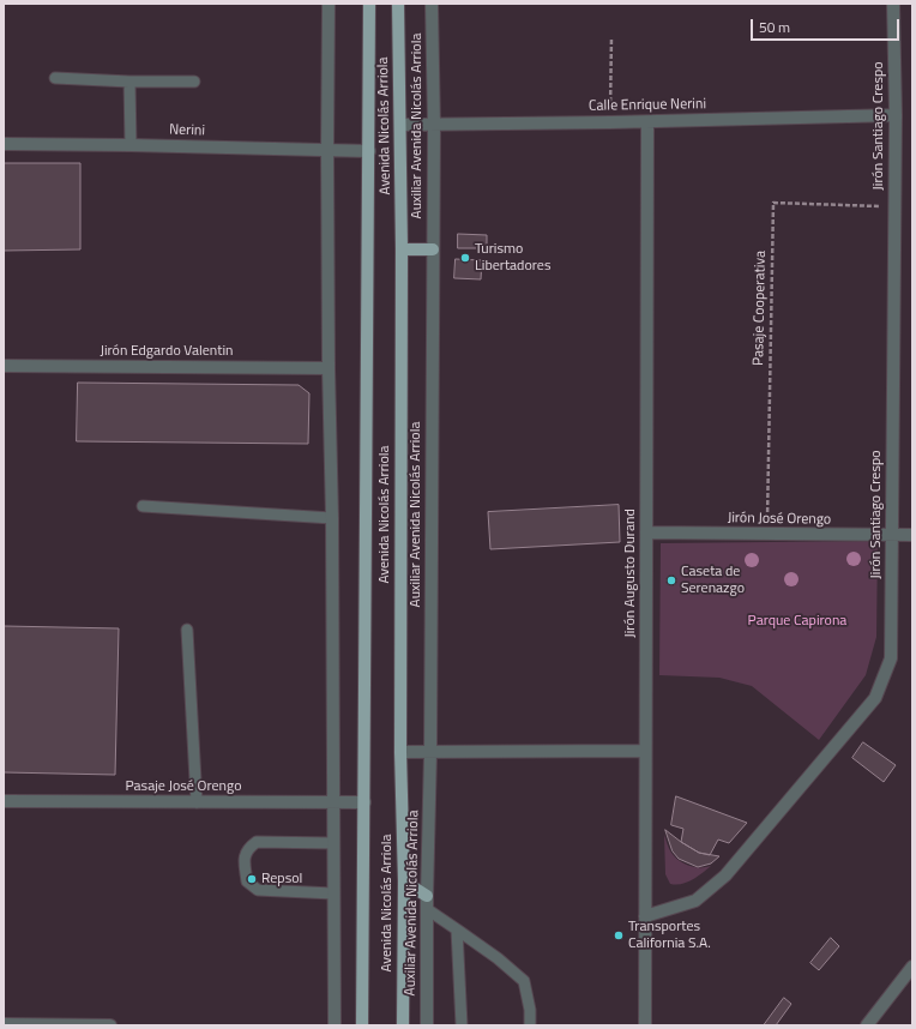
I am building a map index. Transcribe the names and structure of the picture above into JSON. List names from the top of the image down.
{
  "streets": {
    "main road": ["Avenida Nicolás Arriola"],
    "street": [
      "Calle Enrique Nerini",
      "Auxiliar Avenida Nicolás Arriola",
      "Jirón Santiago Crespo",
      "Nerini",
      "Jirón Edgardo Valentin",
      "Jirón José Orengo",
      "Jirón Augusto Durand",
      "Pasaje José Orengo"
    ],
    "path": ["Pasaje Cooperativa"]
  },
  "crossings": [
    ["Calle Enrique Nerini", "Avenida Nicolás Arriola"],
    ["Calle Enrique Nerini", "Auxiliar Avenida Nicolás Arriola"],
    ["Calle Enrique Nerini", "Jirón Santiago Crespo"],
    ["Calle Enrique Nerini", "Jirón Augusto Durand"],
    ["Avenida Nicolás Arriola", "Nerini"],
    ["Avenida Nicolás Arriola", "Pasaje José Orengo"],
    ["Jirón Santiago Crespo", "Pasaje Cooperativa"],
    ["Jirón Santiago Crespo", "Jirón José Orengo"],
    ["Jirón Santiago Crespo", "Jirón Augusto Durand"],
    ["Pasaje Cooperativa", "Jirón José Orengo"],
    ["Jirón José Orengo", "Jirón Augusto Durand"]
  ],
  "parks": ["Parque Capirona"],
  "places": [
    "Turismo Libertadores",
    "Caseta de Serenazgo",
    "Repsol",
    "Transportes California S.A."
  ],
  "scale_bar": "50 m"
}
